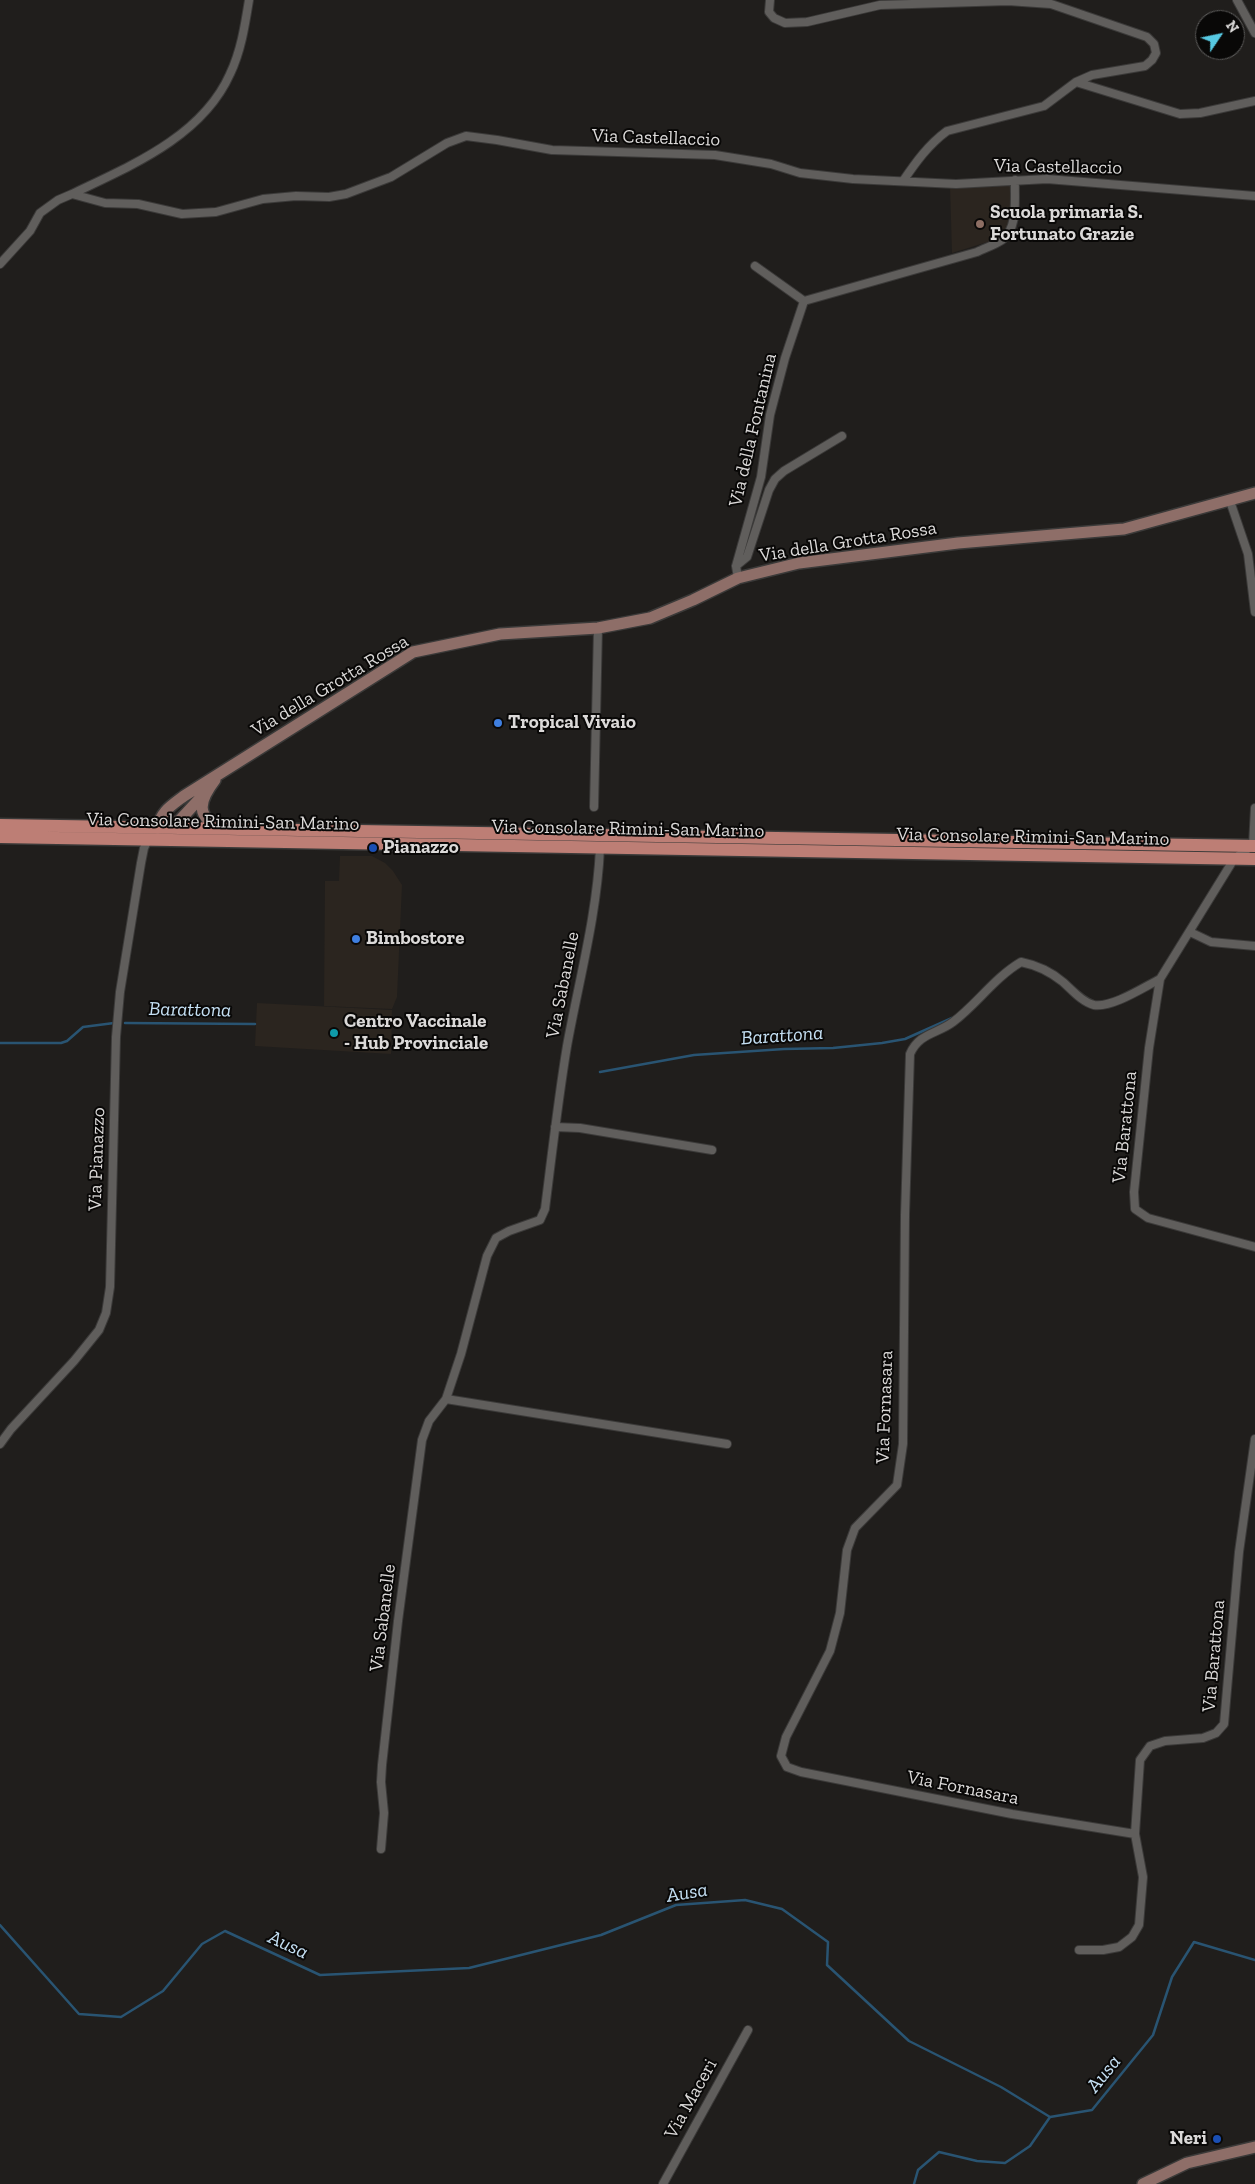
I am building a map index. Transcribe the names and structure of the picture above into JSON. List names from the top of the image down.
{
  "streets": {
    "main road": ["Via Consolare Rimini-San Marino"],
    "street": [
      "Via Castellaccio",
      "Via della Fontanina",
      "Via della Grotta Rossa",
      "Via Sabanelle",
      "Via Barattona",
      "Via Pianazzo",
      "Via Fornasara",
      "Via Maceri"
    ]
  },
  "crossings": [
    ["Via della Fontanina", "Via della Grotta Rossa"],
    ["Via della Grotta Rossa", "Via Consolare Rimini-San Marino"],
    ["Via Consolare Rimini-San Marino", "Via Sabanelle"],
    ["Via Consolare Rimini-San Marino", "Via Barattona"],
    ["Via Consolare Rimini-San Marino", "Via Pianazzo"],
    ["Via Barattona", "Via Fornasara"]
  ],
  "water": ["Barattona", "Ausa"],
  "places": [
    "Scuola primaria S. Fortunato Grazie",
    "Tropical Vivaio",
    "Pianazzo",
    "Bimbostore",
    "Centro Vaccinale - Hub Provinciale",
    "Neri"
  ],
  "north": "top right"
}
